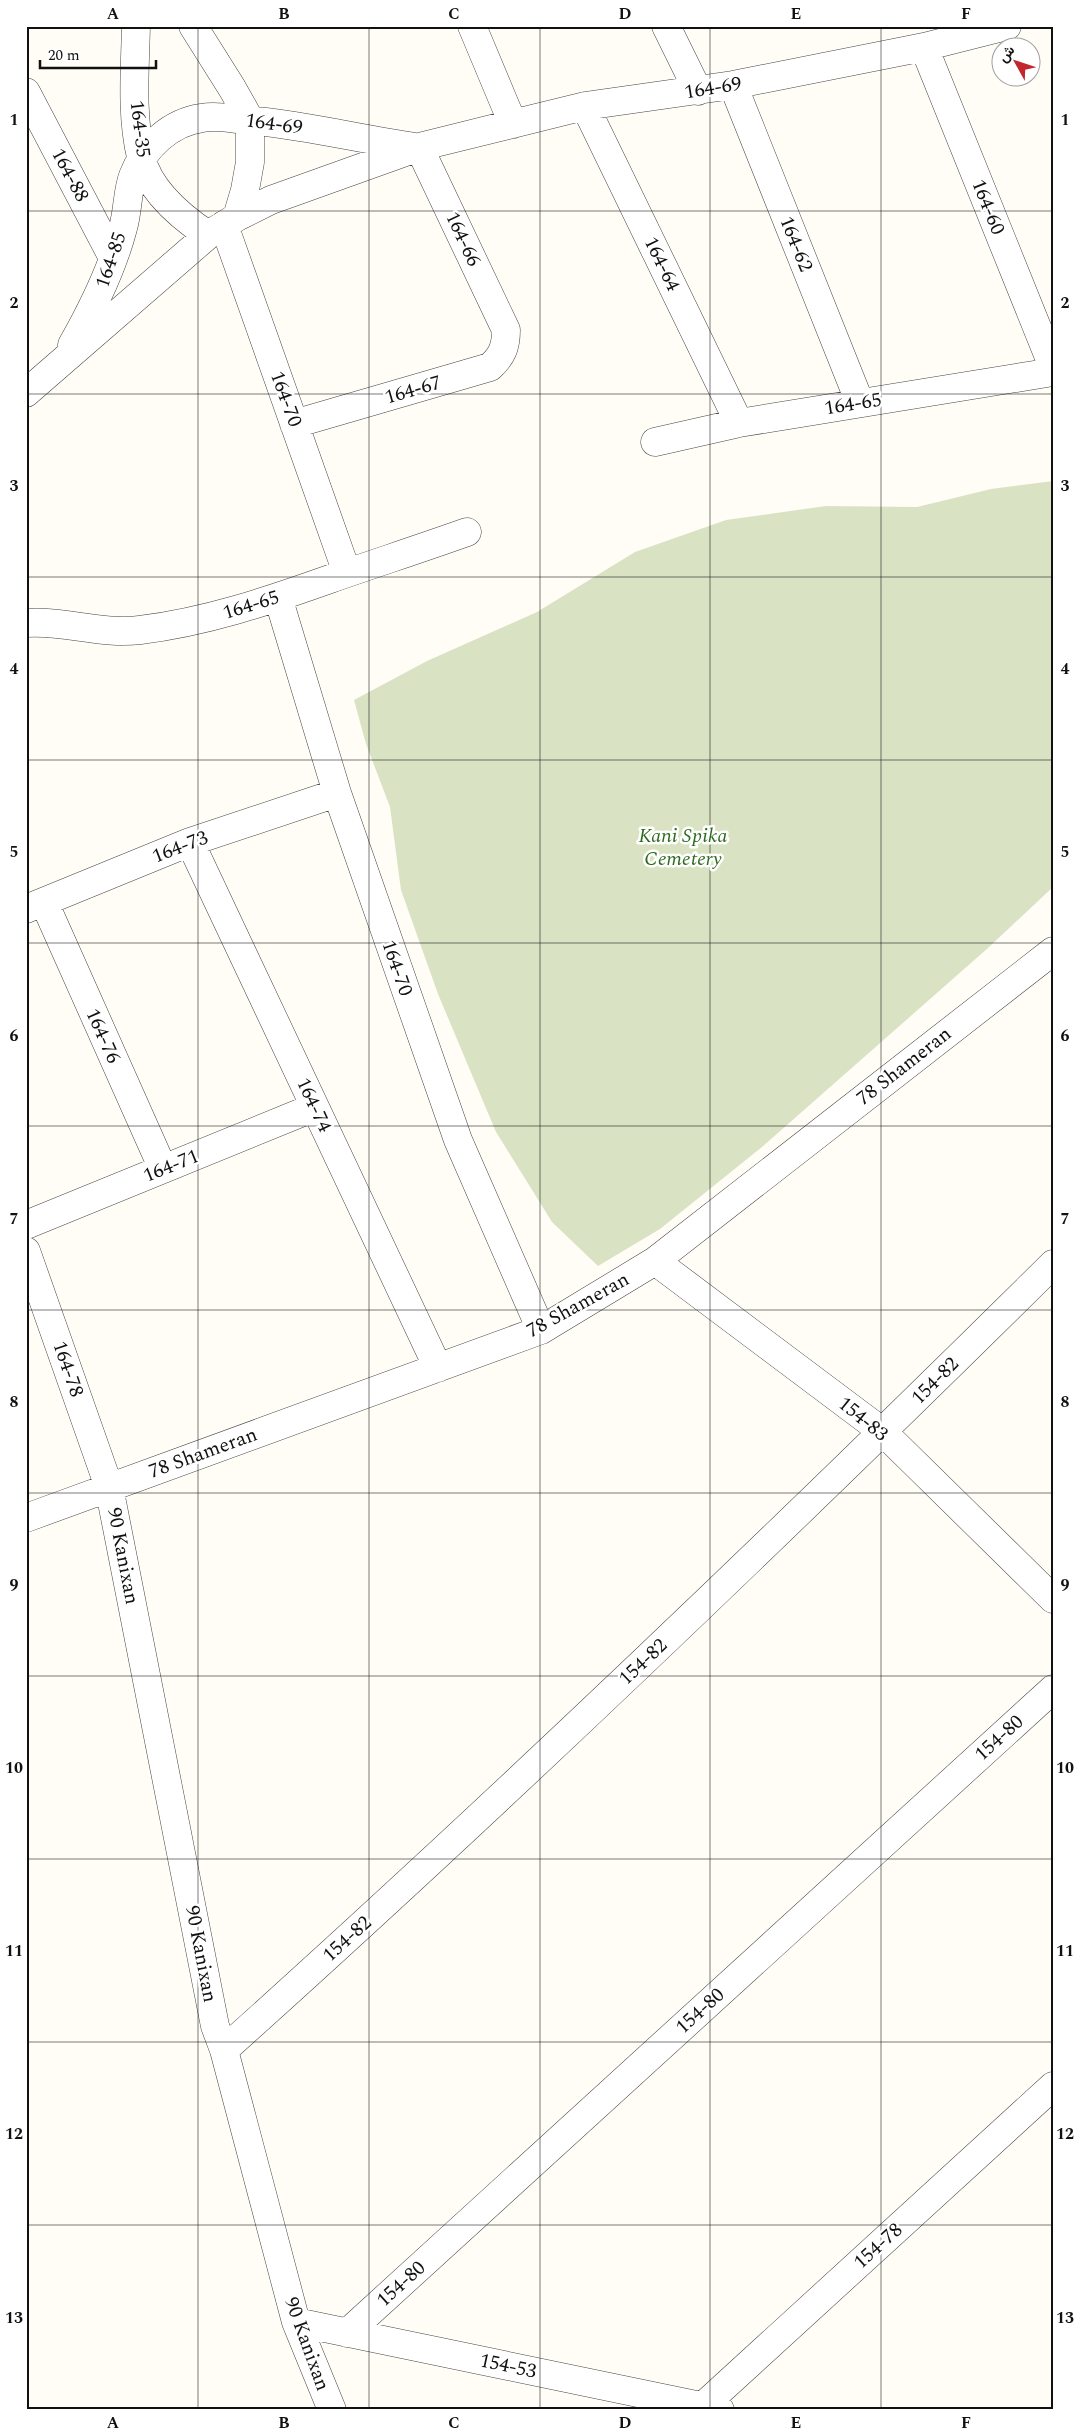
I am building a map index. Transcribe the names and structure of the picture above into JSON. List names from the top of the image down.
{
  "streets": {
    "street": [
      "164-69",
      "164-35",
      "164-88",
      "164-60",
      "164-66",
      "164-62",
      "164-85",
      "164-64",
      "164-67",
      "164-70",
      "164-65",
      "164-73",
      "164-76",
      "78 Shameran",
      "164-74",
      "164-71",
      "164-78",
      "154-82",
      "154-83",
      "90 Kanixan",
      "154-80",
      "154-78",
      "154-53"
    ]
  },
  "crossings": [
    ["164-69", "164-35"],
    ["164-69", "164-60"],
    ["164-69", "164-66"],
    ["164-69", "164-62"],
    ["164-69", "164-85"],
    ["164-69", "164-64"],
    ["164-69", "164-70"],
    ["164-35", "164-85"],
    ["164-35", "164-70"],
    ["164-88", "164-85"],
    ["164-66", "164-67"],
    ["164-62", "164-65"],
    ["164-85", "164-70"],
    ["164-64", "164-65"],
    ["164-67", "164-70"],
    ["164-70", "164-65"],
    ["164-70", "164-73"],
    ["164-70", "78 Shameran"],
    ["164-73", "164-76"],
    ["164-73", "164-74"],
    ["164-76", "164-71"],
    ["78 Shameran", "164-74"],
    ["78 Shameran", "164-78"],
    ["78 Shameran", "154-83"],
    ["78 Shameran", "90 Kanixan"],
    ["164-74", "164-71"],
    ["164-78", "90 Kanixan"],
    ["154-82", "154-83"],
    ["154-82", "90 Kanixan"],
    ["90 Kanixan", "154-53"],
    ["154-80", "154-53"],
    ["154-78", "154-53"]
  ],
  "parks": ["Kani Spika Cemetery"],
  "scale_bar": "20 m",
  "north": "top left",
  "grid": {
    "columns": [
      "A",
      "B",
      "C",
      "D",
      "E",
      "F"
    ],
    "rows": [
      "1",
      "2",
      "3",
      "4",
      "5",
      "6",
      "7",
      "8",
      "9",
      "10",
      "11",
      "12",
      "13"
    ]
  }
}
